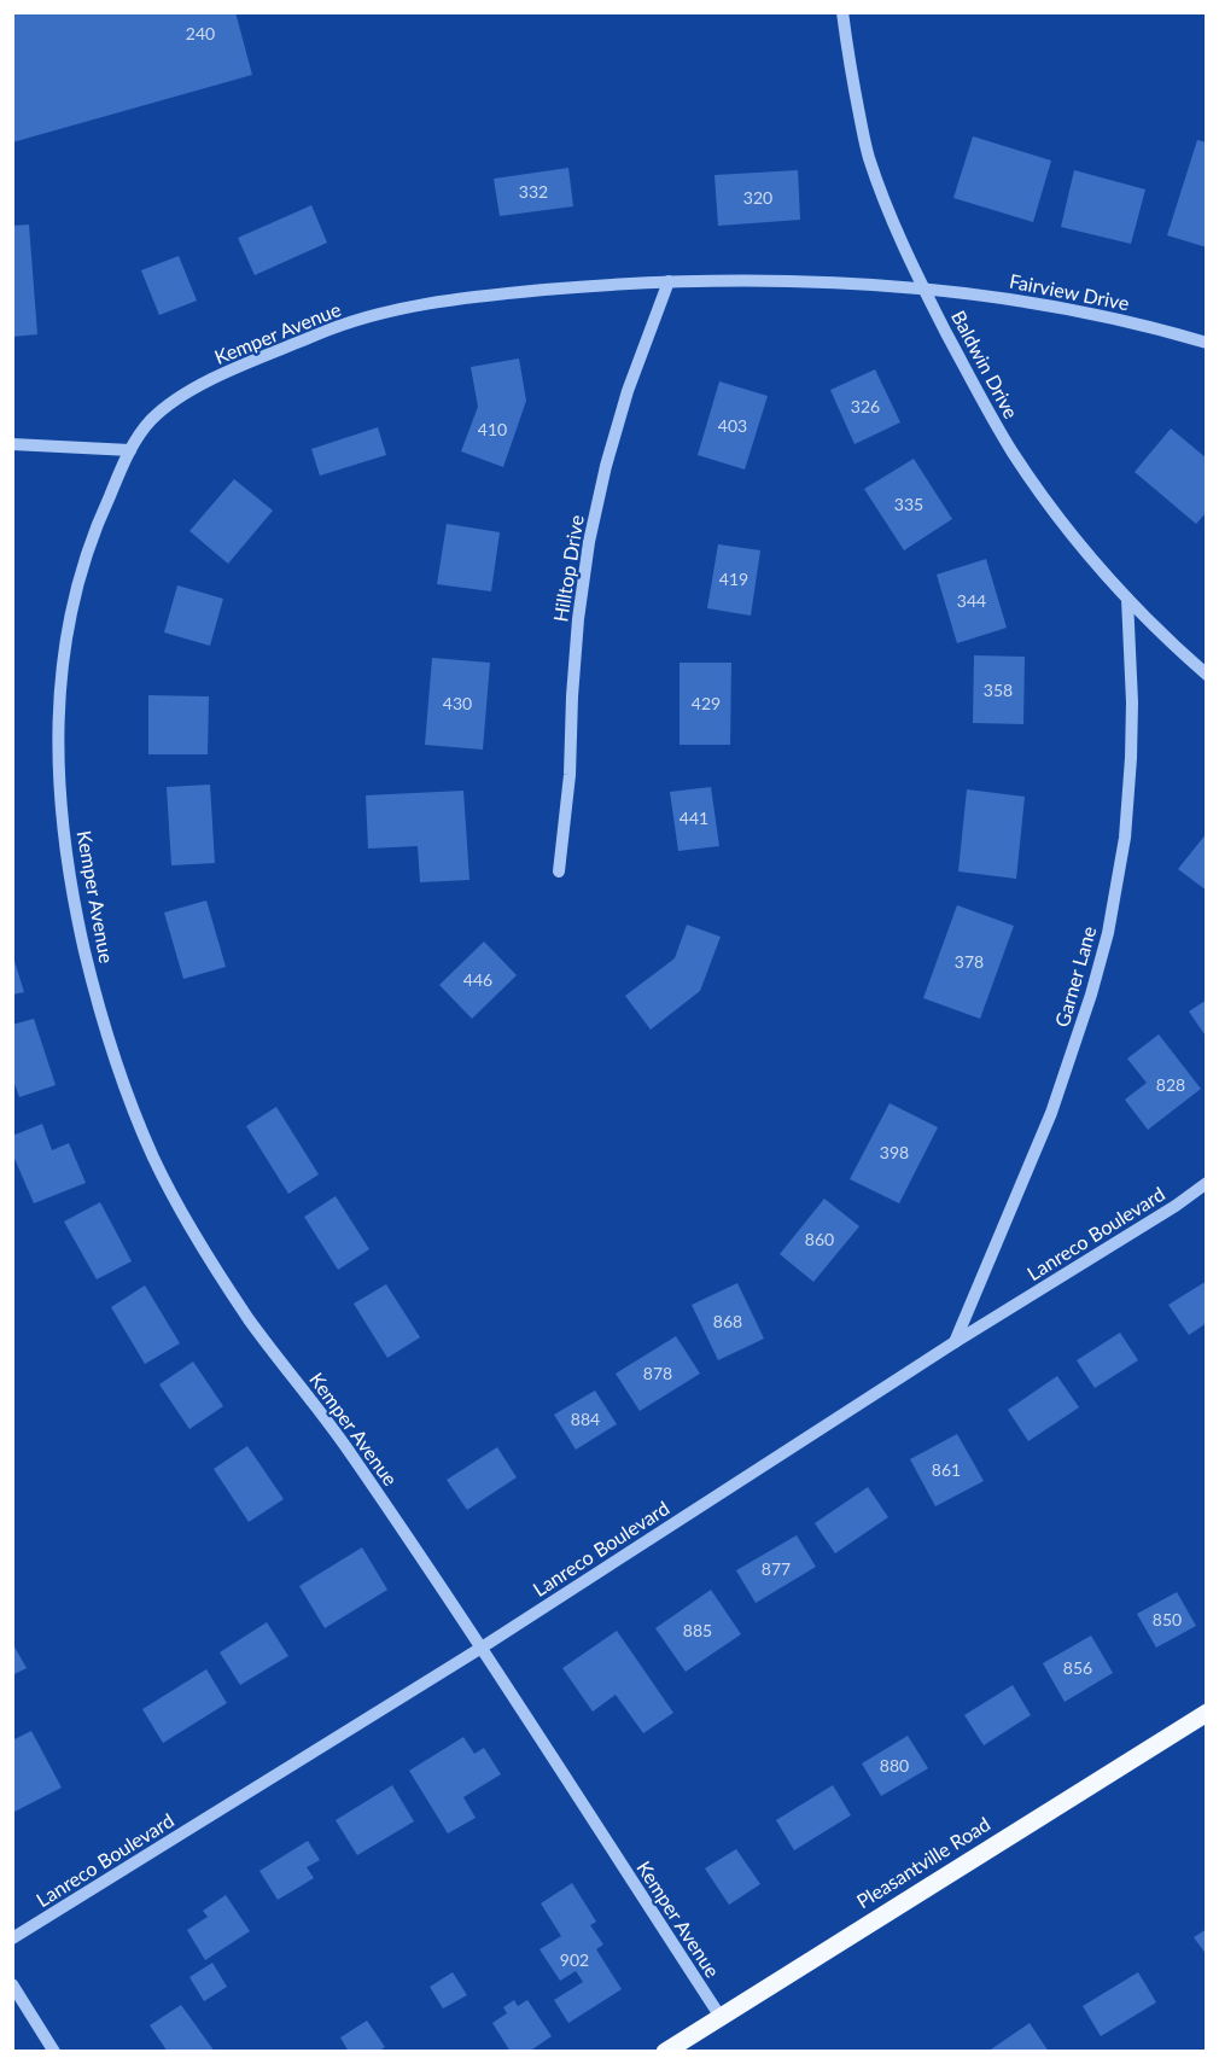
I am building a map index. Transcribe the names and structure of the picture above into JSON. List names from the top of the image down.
{
  "streets": {
    "main road": ["Pleasantville Road"],
    "street": [
      "Fairview Drive",
      "Kemper Avenue",
      "Baldwin Drive",
      "Hilltop Drive",
      "Garner Lane",
      "Lanreco Boulevard"
    ]
  },
  "crossings": [
    ["Fairview Drive", "Kemper Avenue"],
    ["Fairview Drive", "Baldwin Drive"],
    ["Kemper Avenue", "Baldwin Drive"],
    ["Kemper Avenue", "Hilltop Drive"],
    ["Kemper Avenue", "Lanreco Boulevard"],
    ["Kemper Avenue", "Pleasantville Road"],
    ["Baldwin Drive", "Garner Lane"],
    ["Garner Lane", "Lanreco Boulevard"]
  ],
  "house_numbers": [
    "240",
    "332",
    "320",
    "326",
    "403",
    "410",
    "335",
    "419",
    "344",
    "358",
    "430",
    "429",
    "441",
    "378",
    "446",
    "828",
    "398",
    "860",
    "868",
    "878",
    "884",
    "861",
    "877",
    "850",
    "885",
    "856",
    "880",
    "902"
  ]
}
